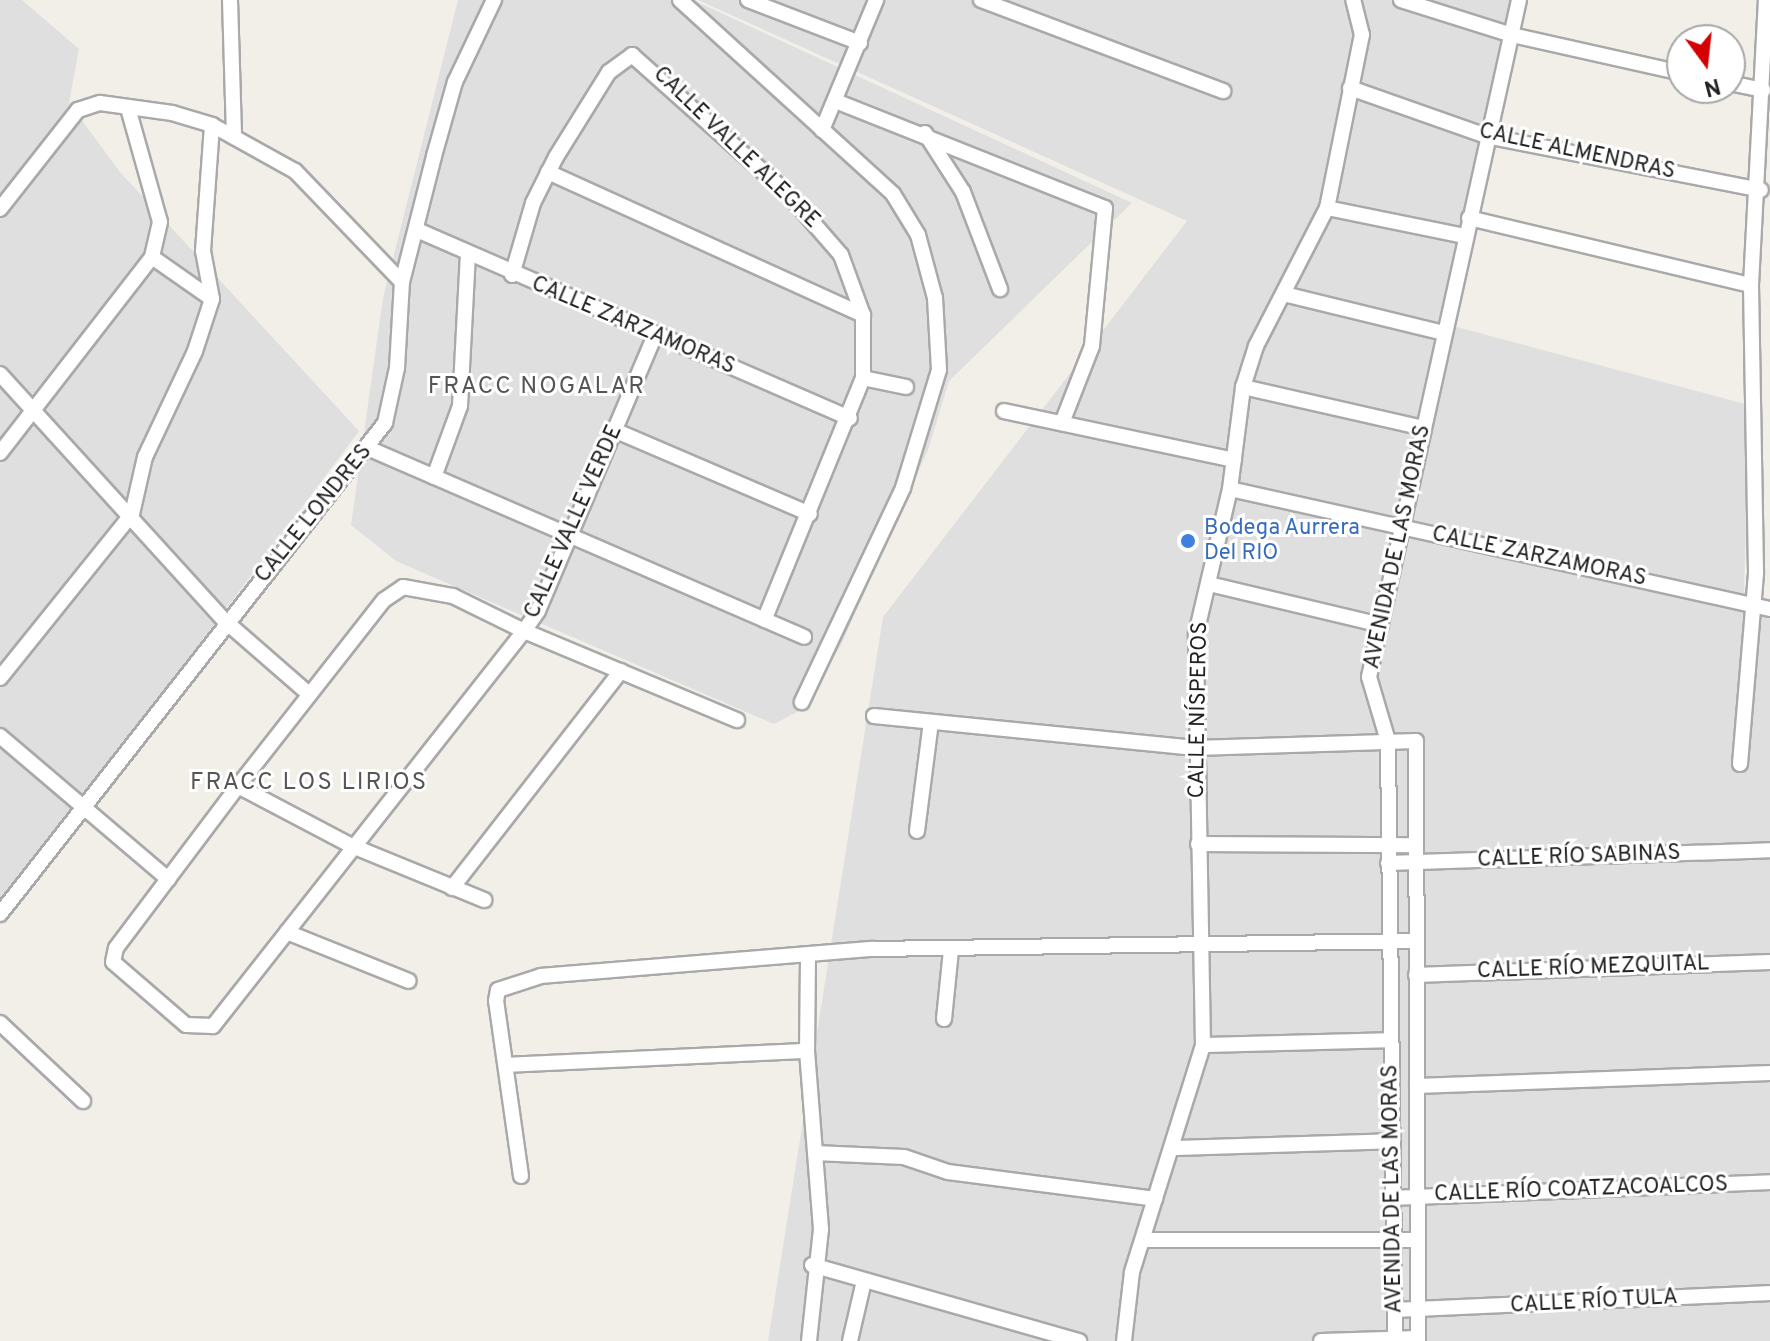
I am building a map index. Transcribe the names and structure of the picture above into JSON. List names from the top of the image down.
{
  "streets": {
    "street": [
      "CALLE VALLE ALEGRE",
      "CALLE ALMENDRAS",
      "CALLE ZARZAMORAS",
      "CALLE LONDRES",
      "CALLE VALLE VERDE",
      "AVENIDA DE LAS MORAS",
      "CALLE NÍSPEROS",
      "CALLE RÍO SABINAS",
      "CALLE RÍO MEZQUITAL",
      "CALLE RÍO COATZACOALCOS",
      "CALLE RÍO TULA"
    ]
  },
  "crossings": [
    ["CALLE VALLE ALEGRE", "CALLE ZARZAMORAS"],
    ["CALLE ALMENDRAS", "AVENIDA DE LAS MORAS"],
    ["CALLE ALMENDRAS", "CALLE NÍSPEROS"],
    ["CALLE ZARZAMORAS", "CALLE LONDRES"],
    ["CALLE ZARZAMORAS", "CALLE VALLE VERDE"],
    ["CALLE ZARZAMORAS", "AVENIDA DE LAS MORAS"],
    ["CALLE ZARZAMORAS", "CALLE NÍSPEROS"],
    ["AVENIDA DE LAS MORAS", "CALLE RÍO SABINAS"],
    ["AVENIDA DE LAS MORAS", "CALLE RÍO MEZQUITAL"],
    ["AVENIDA DE LAS MORAS", "CALLE RÍO COATZACOALCOS"],
    ["AVENIDA DE LAS MORAS", "CALLE RÍO TULA"]
  ],
  "districts": ["FRACC NOGALAR", "FRACC LOS LIRIOS"],
  "places": ["Bodega Aurrera Del RIO"],
  "north": "bottom"
}
